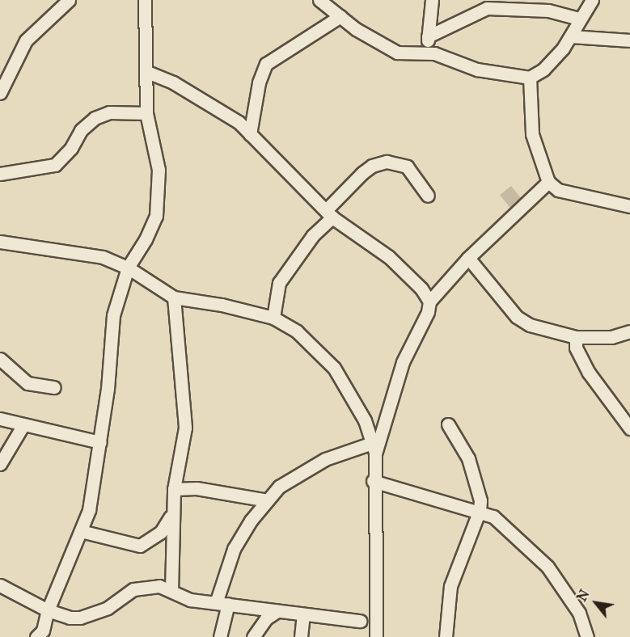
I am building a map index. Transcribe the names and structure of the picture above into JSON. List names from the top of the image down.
{
  "north": "top left"
}
